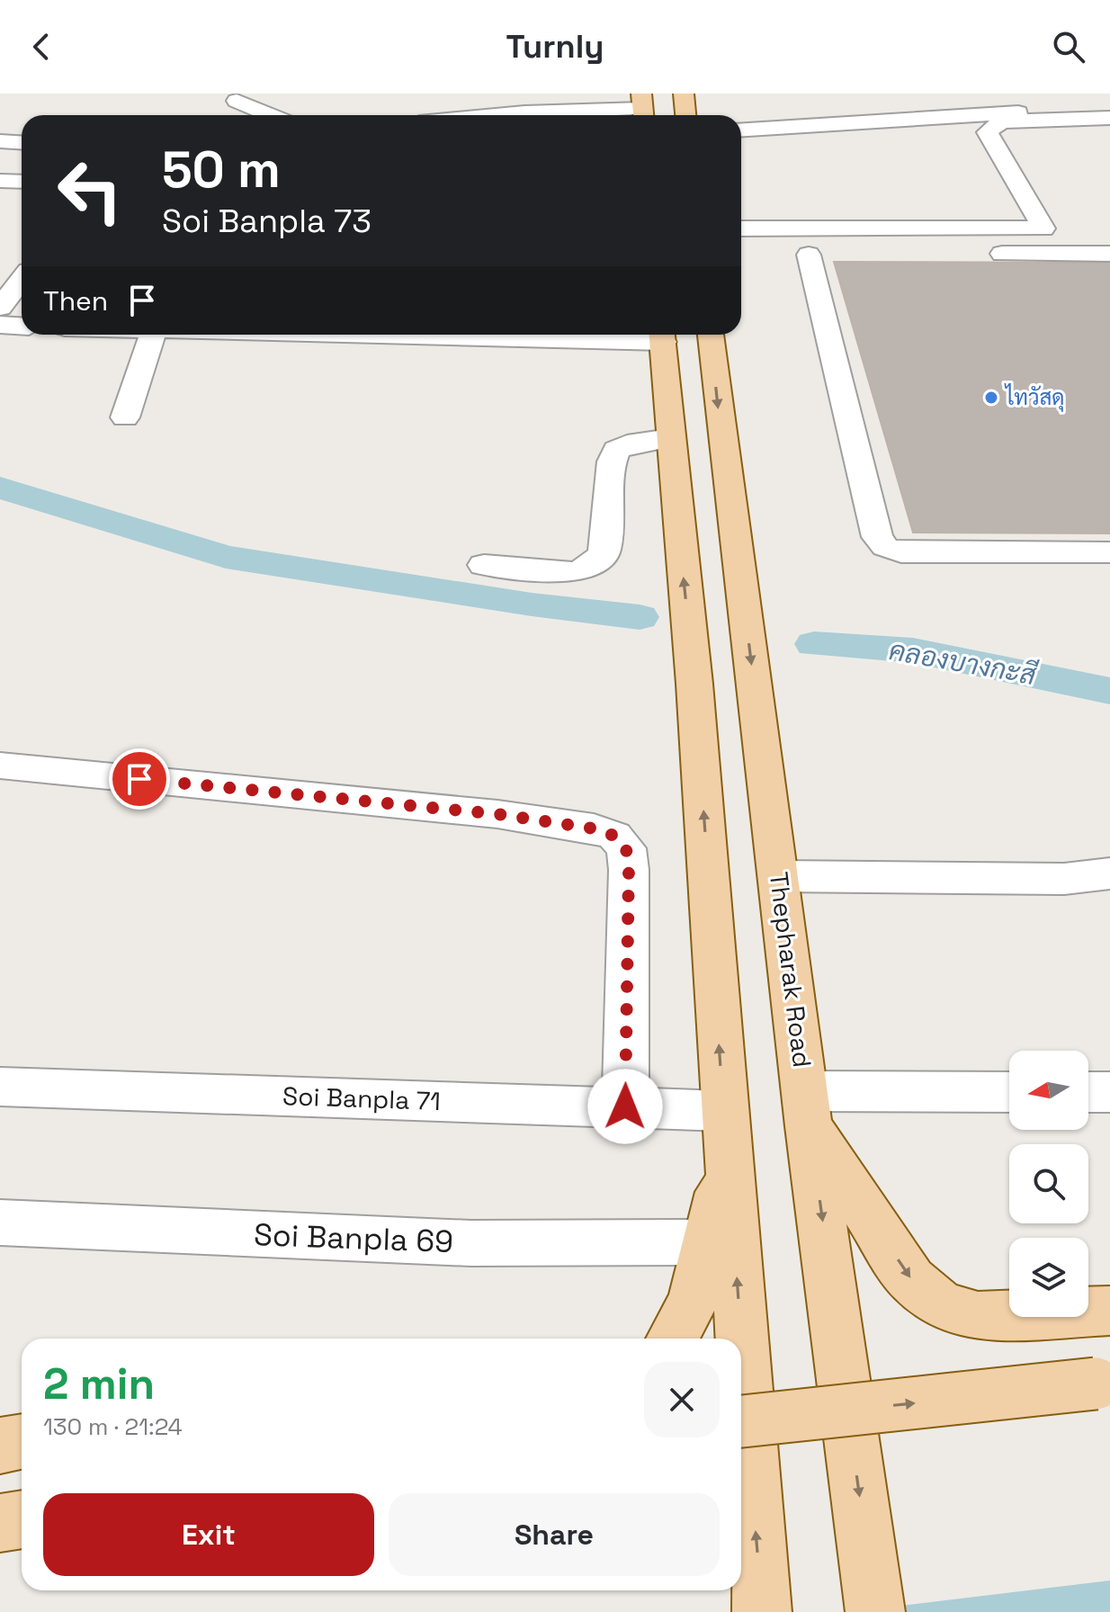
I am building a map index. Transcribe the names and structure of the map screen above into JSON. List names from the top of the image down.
{
  "streets": {
    "main road": ["Thepharak Road"],
    "street": ["Soi Banpla 71", "Soi Banpla 69"]
  },
  "water": ["คลองบางกะสี"],
  "places": ["ไทวัสดุ"],
  "north": "left",
  "page": {
    "header": "Turnly",
    "turn": ["50 m", "Soi Banpla 73"],
    "then": "Then",
    "heading": ["2 min", "130 m · 21:24"],
    "buttons": ["Exit", "Share"]
  }
}
